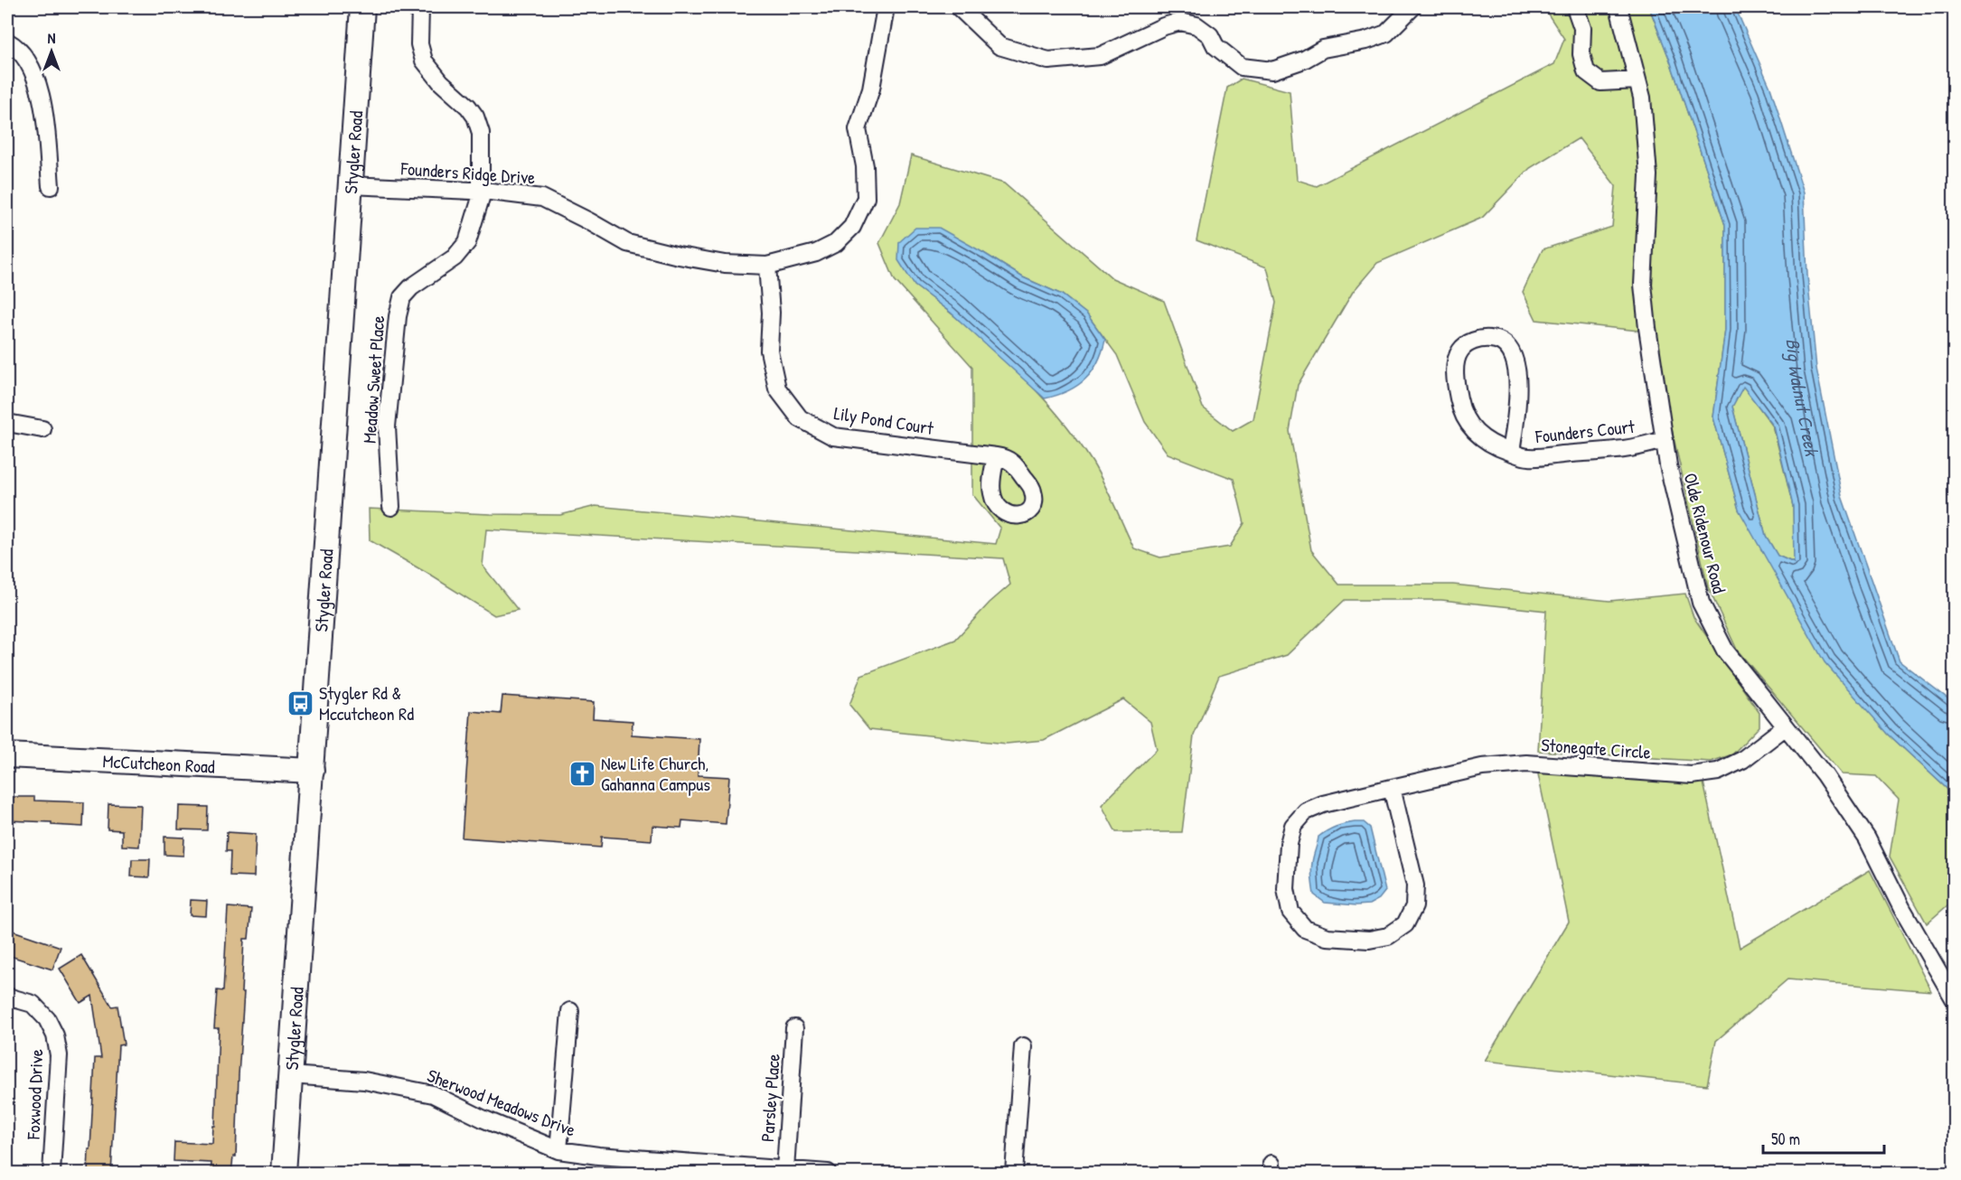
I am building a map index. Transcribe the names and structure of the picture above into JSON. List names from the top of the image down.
{
  "streets": {
    "main road": ["Stygler Road", "McCutcheon Road"],
    "street": [
      "Founders Ridge Drive",
      "Meadow Sweet Place",
      "Lily Pond Court",
      "Founders Court",
      "Olde Ridenour Road",
      "Stonegate Circle",
      "Foxwood Drive",
      "Parsley Place",
      "Sherwood Meadows Drive"
    ]
  },
  "crossings": [
    ["Stygler Road", "Founders Ridge Drive"],
    ["Stygler Road", "McCutcheon Road"],
    ["Stygler Road", "Sherwood Meadows Drive"],
    ["Founders Ridge Drive", "Meadow Sweet Place"],
    ["Founders Ridge Drive", "Lily Pond Court"],
    ["Founders Court", "Olde Ridenour Road"],
    ["Olde Ridenour Road", "Stonegate Circle"],
    ["Parsley Place", "Sherwood Meadows Drive"]
  ],
  "water": ["Big Walnut Creek"],
  "places": {
    "bus stop": ["Stygler Rd & Mccutcheon Rd"],
    "church": ["New Life Church, Gahanna Campus"]
  },
  "scale_bar": "50 m",
  "north": "top"
}
